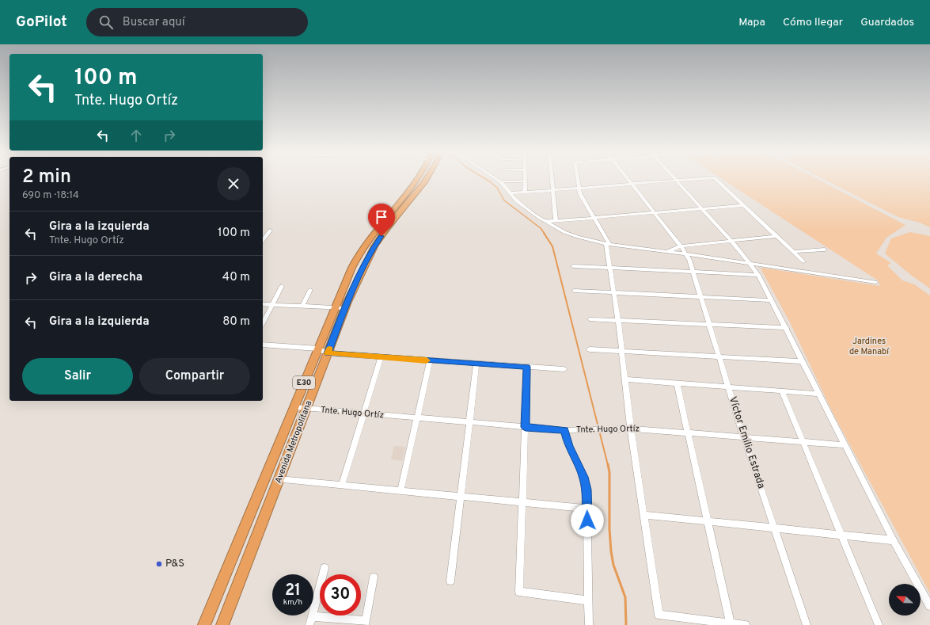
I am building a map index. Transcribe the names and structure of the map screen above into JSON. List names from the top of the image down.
{
  "streets": {
    "highway": ["E30", "Avenida Metropolitana"],
    "street": ["Tnte. Hugo Ortíz", "Víctor Emilio Estrada"]
  },
  "crossings": [
    ["E30", "Tnte. Hugo Ortíz"],
    ["E30", "Avenida Metropolitana"],
    ["Tnte. Hugo Ortíz", "Avenida Metropolitana"],
    ["Tnte. Hugo Ortíz", "Víctor Emilio Estrada"]
  ],
  "parks": ["Jardines de Manabí"],
  "places": ["P&S"],
  "north": "left",
  "page": {
    "header": "GoPilot",
    "search": "Buscar aquí",
    "nav": ["Mapa", "Cómo llegar", "Guardados"],
    "turn": ["100 m", "Tnte. Hugo Ortíz"],
    "heading": ["2 min", "690 m · 18:14"],
    "list": [
      {
        "name": "Gira a la izquierda",
        "note": "Tnte. Hugo Ortíz",
        "value": "100 m"
      },
      {
        "name": "Gira a la derecha",
        "value": "40 m"
      },
      {
        "name": "Gira a la izquierda",
        "value": "80 m"
      }
    ],
    "buttons": ["Salir", "Compartir"],
    "speed": "21 km/h",
    "limit": "30"
  }
}
